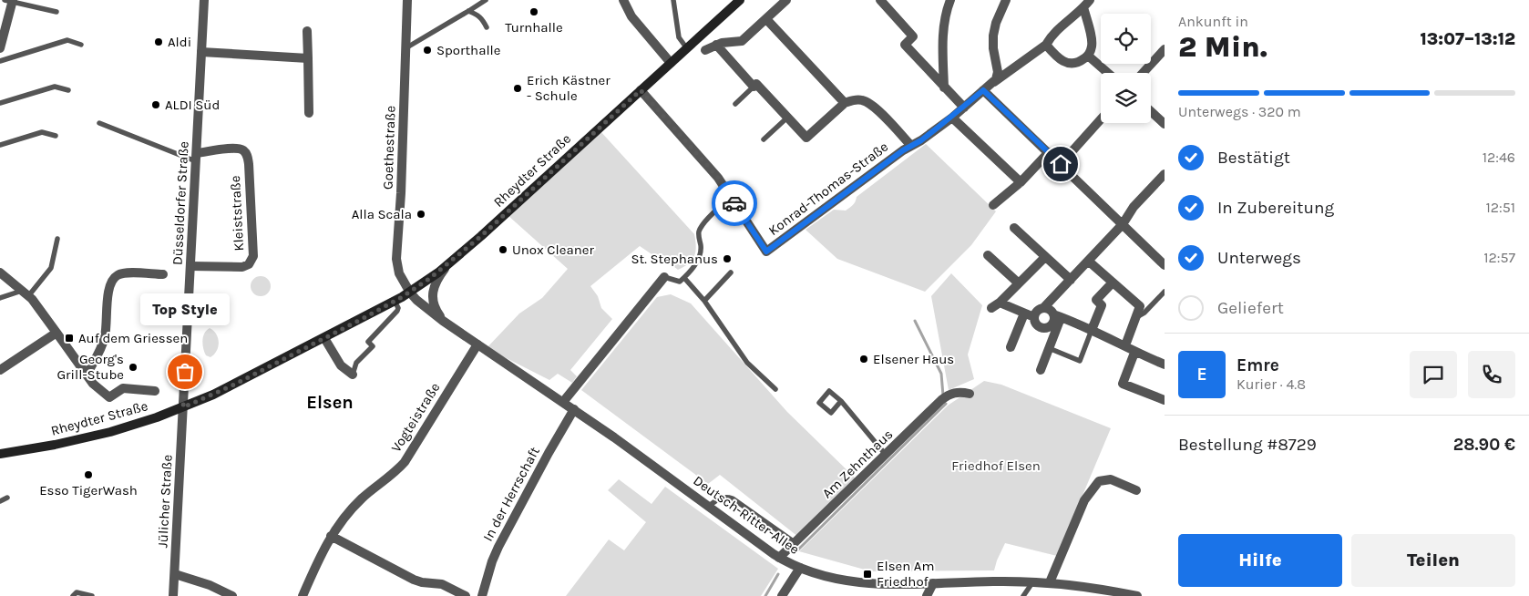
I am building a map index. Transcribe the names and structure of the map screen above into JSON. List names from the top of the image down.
{
  "streets": {
    "main road": ["Rheydter Straße"],
    "street": [
      "Goethestraße",
      "Konrad-Thomas-Straße",
      "Düsseldorfer Straße",
      "Kleiststraße",
      "Vogteistraße",
      "Am Zehnthaus",
      "In der Herrschaft",
      "Jülicher Straße",
      "Deutsch-Ritter-Allee"
    ]
  },
  "crossings": [
    ["Goethestraße", "Rheydter Straße"],
    ["Goethestraße", "Deutsch-Ritter-Allee"],
    ["Rheydter Straße", "Düsseldorfer Straße"],
    ["Rheydter Straße", "Jülicher Straße"],
    ["Rheydter Straße", "Deutsch-Ritter-Allee"],
    ["Düsseldorfer Straße", "Kleiststraße"],
    ["Düsseldorfer Straße", "Jülicher Straße"],
    ["Vogteistraße", "Deutsch-Ritter-Allee"],
    ["Am Zehnthaus", "Deutsch-Ritter-Allee"],
    ["In der Herrschaft", "Deutsch-Ritter-Allee"]
  ],
  "districts": ["Elsen"],
  "parks": ["Friedhof Elsen"],
  "places": {
    "other": [
      "Turnhalle",
      "Aldi",
      "Sporthalle",
      "Erich Kästner - Schule",
      "ALDI Süd",
      "Alla Scala",
      "Unox Cleaner",
      "St. Stephanus",
      "Elsener Haus",
      "Georg's Grill-Stube",
      "Top Style",
      "Esso TigerWash"
    ],
    "transit": ["Auf dem Griessen", "Elsen Am Friedhof"]
  },
  "page": {
    "heading": ["2 Min.", "Ankunft in", "13:07–13:12"],
    "panel": [
      "Emre",
      "Kurier · 4.8",
      "Bestellung #8729",
      "28.90 €"
    ],
    "bar": "Unterwegs · 320 m",
    "list": [
      ["Bestätigt", "12:46"],
      ["In Zubereitung", "12:51"],
      ["Unterwegs", "12:57"],
      "Geliefert"
    ],
    "bubble": "Top Style",
    "round": "E",
    "buttons": ["Hilfe", "Teilen"]
  }
}
